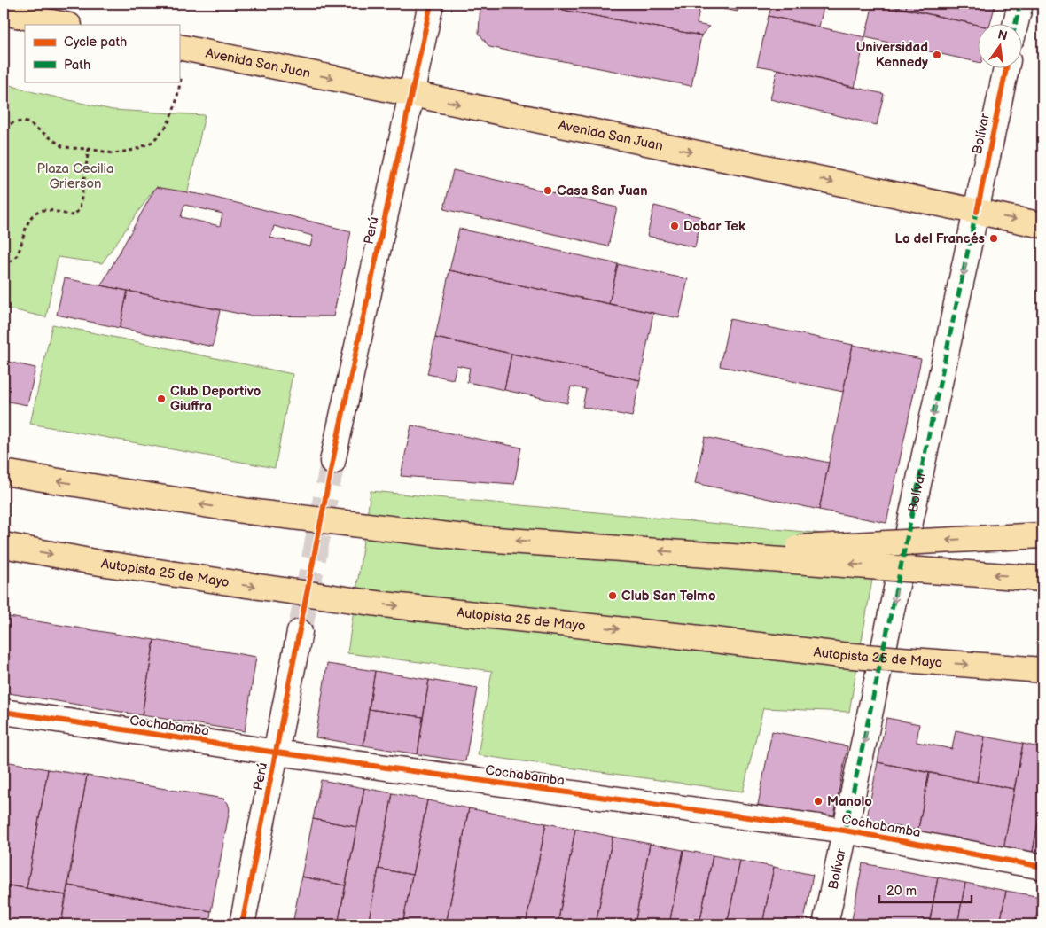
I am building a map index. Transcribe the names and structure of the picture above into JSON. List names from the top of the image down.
{
  "streets": {
    "main road": ["Avenida San Juan", "Autopista 25 de Mayo"],
    "street": ["Bolívar", "Perú", "Cochabamba"]
  },
  "crossings": [
    ["Avenida San Juan", "Bolívar"],
    ["Avenida San Juan", "Perú"],
    ["Bolívar", "Cochabamba"],
    ["Perú", "Cochabamba"]
  ],
  "one_way": ["Avenida San Juan", "Bolívar"],
  "parks": ["Plaza Cecilia Grierson"],
  "places": [
    "Universidad Kennedy",
    "Casa San Juan",
    "Dobar Tek",
    "Lo del Francés",
    "Club Deportivo Giuffra",
    "Club San Telmo",
    "Manolo"
  ],
  "legend": ["Cycle path", "Path"],
  "scale_bar": "20 m",
  "north": "top"
}
